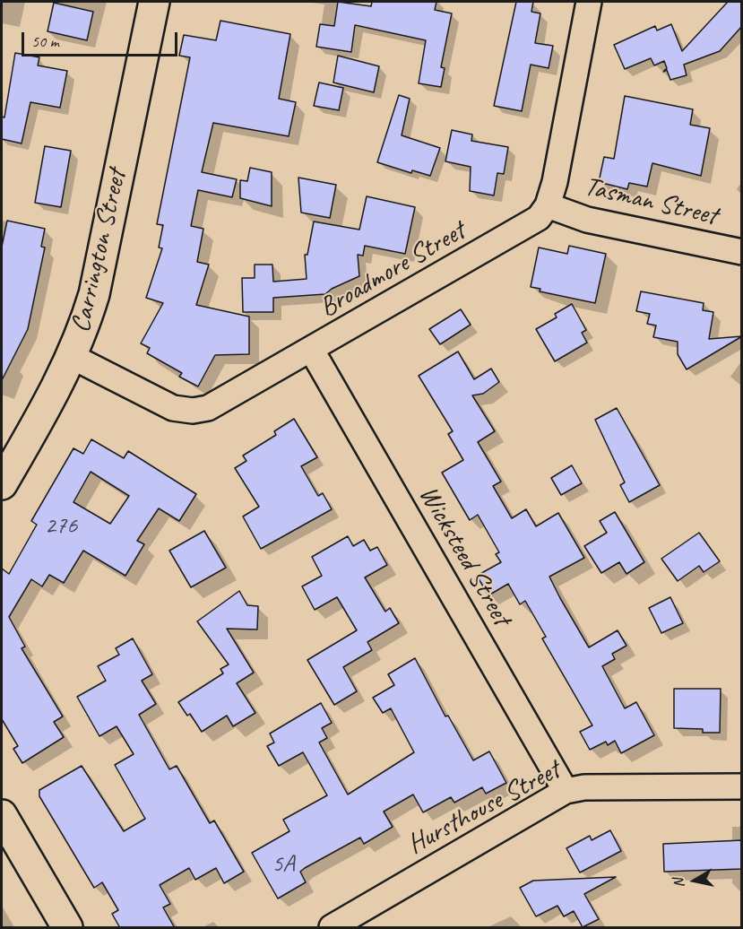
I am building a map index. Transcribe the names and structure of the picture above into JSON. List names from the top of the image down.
{
  "streets": {
    "main road": ["Carrington Street"],
    "street": [
      "Tasman Street",
      "Broadmore Street",
      "Wicksteed Street",
      "Hursthouse Street"
    ]
  },
  "crossings": [
    ["Tasman Street", "Broadmore Street"],
    ["Carrington Street", "Broadmore Street"],
    ["Broadmore Street", "Wicksteed Street"],
    ["Wicksteed Street", "Hursthouse Street"]
  ],
  "house_numbers": ["276", "5A"],
  "scale_bar": "50 m",
  "north": "left"
}
